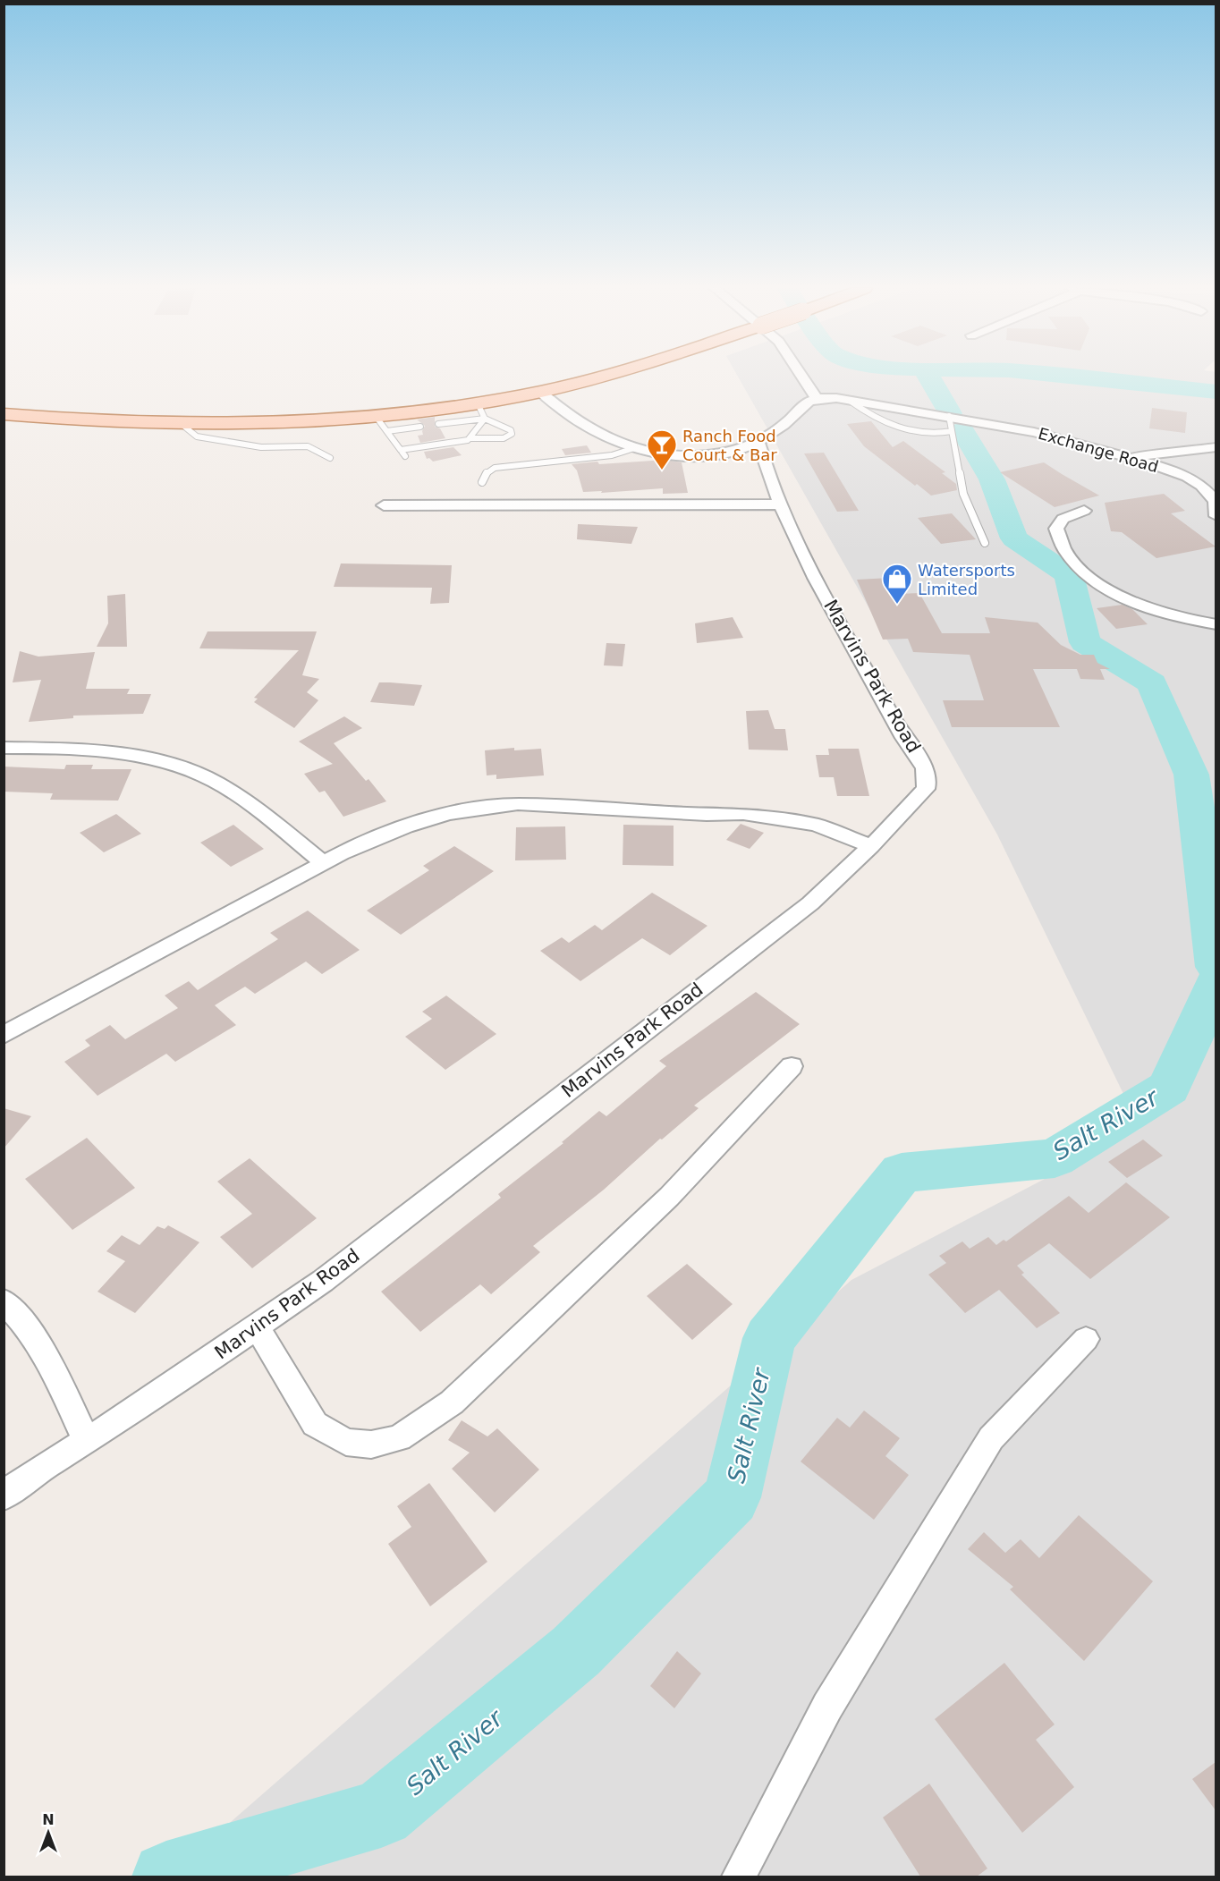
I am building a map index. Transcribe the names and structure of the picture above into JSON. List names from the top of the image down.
{
  "streets": {
    "street": ["Exchange Road", "Marvins Park Road"]
  },
  "water": ["Salt River"],
  "places": {
    "bar": ["Ranch Food Court & Bar"],
    "shop": ["Watersports Limited"]
  },
  "north": "top"
}
